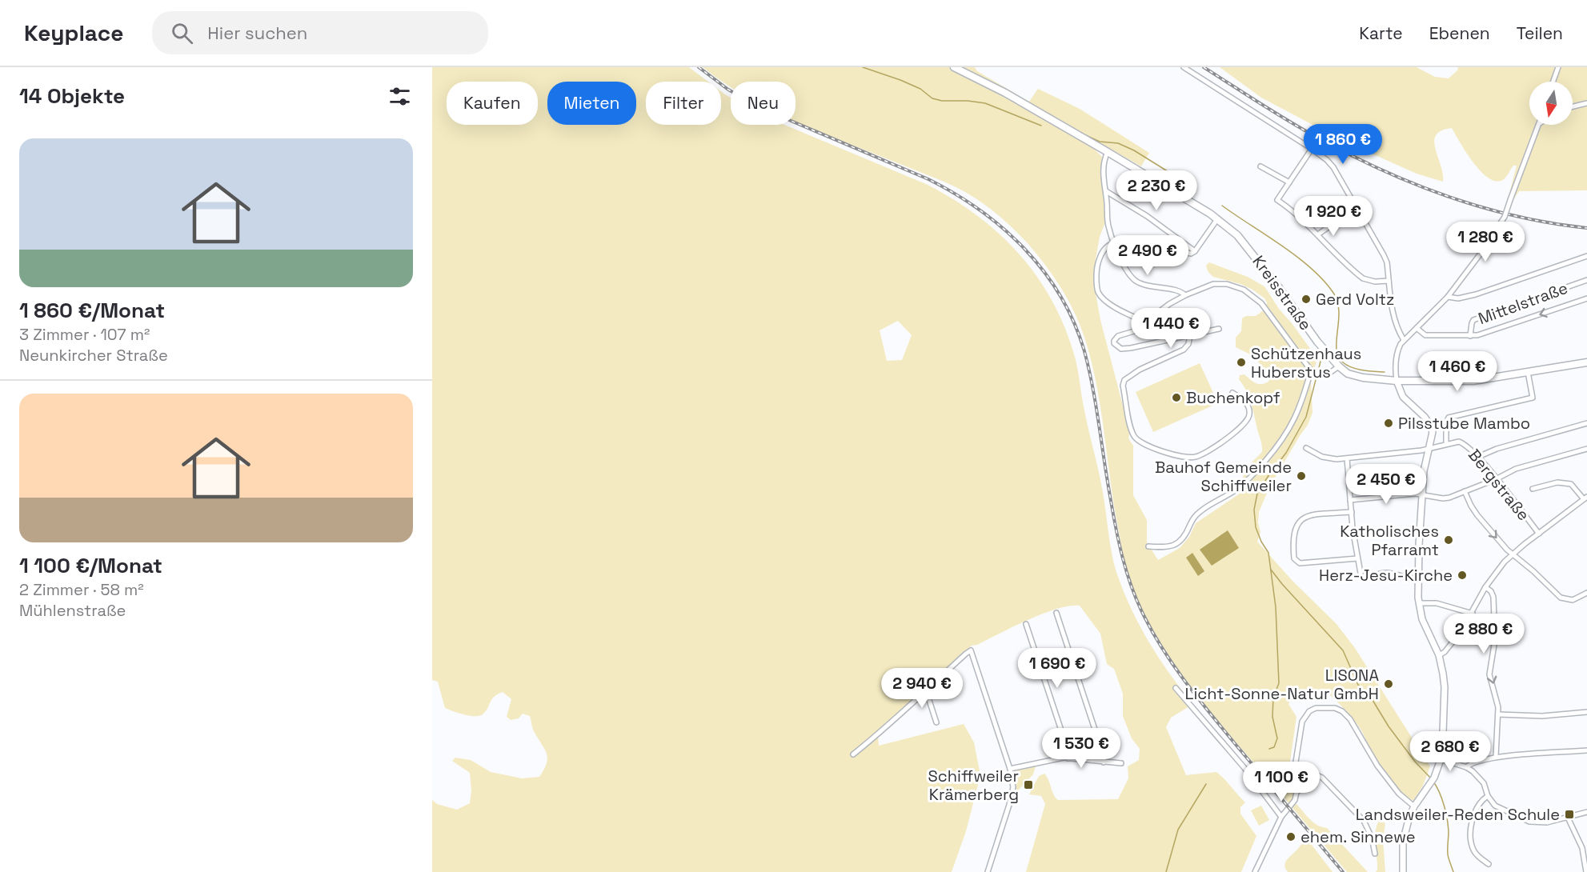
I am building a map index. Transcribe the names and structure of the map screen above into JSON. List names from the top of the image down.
{
  "streets": {
    "main road": ["Kreisstraße"],
    "street": ["Mittelstraße", "Bergstraße"]
  },
  "places": {
    "other": [
      "Gerd Voltz",
      "Schützenhaus Huberstus",
      "Buchenkopf",
      "Pilsstube Mambo",
      "Bauhof Gemeinde Schiffweiler",
      "Katholisches Pfarramt",
      "Herz-Jesu-Kirche",
      "LISONA Licht-Sonne-Natur GmbH",
      "ehem. Sinnewe"
    ],
    "transit": ["Schiffweiler Krämerberg", "Landsweiler-Reden Schule"]
  },
  "north": "bottom",
  "page": {
    "header": "Keyplace",
    "search": "Hier suchen",
    "nav": ["Karte", "Ebenen", "Teilen"],
    "heading": "14 Objekte",
    "chip": [
      "Kaufen",
      "Mieten",
      "Filter",
      "Neu"
    ],
    "price": [
      "1 860 €",
      "2 230 €",
      "1 920 €",
      "1 280 €",
      "2 490 €",
      "1 440 €",
      "1 460 €",
      "2 450 €",
      "2 880 €",
      "1 690 €",
      "2 940 €",
      "1 530 €",
      "2 680 €",
      "1 100 €"
    ],
    "list": [
      {
        "name": "1 860 €/Monat",
        "note": "3 Zimmer · 107 m² · Neunkircher Straße"
      },
      {
        "name": "1 100 €/Monat",
        "note": "2 Zimmer · 58 m² · Mühlenstraße"
      }
    ]
  }
}
